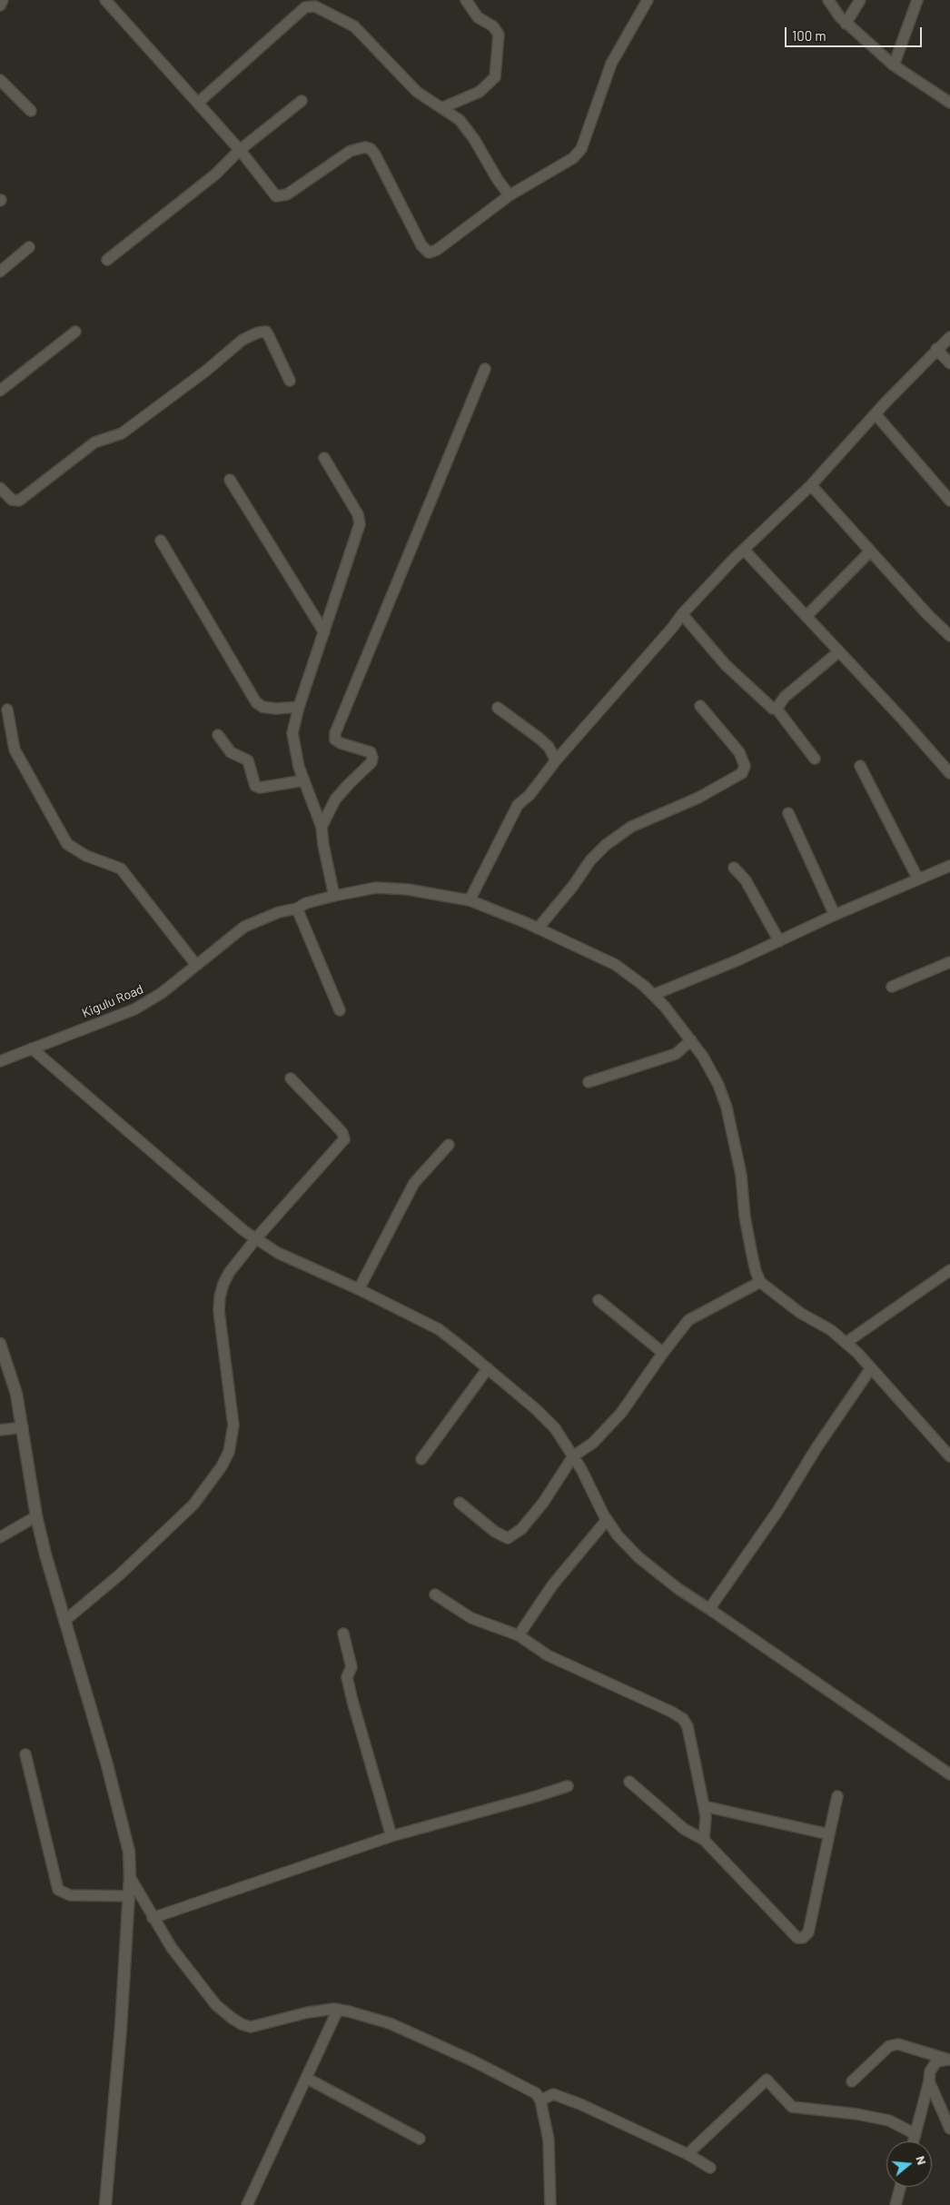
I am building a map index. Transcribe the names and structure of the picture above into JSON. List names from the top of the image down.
{
  "streets": {
    "street": ["Kigulu Road"]
  },
  "scale_bar": "100 m",
  "north": "right"
}
